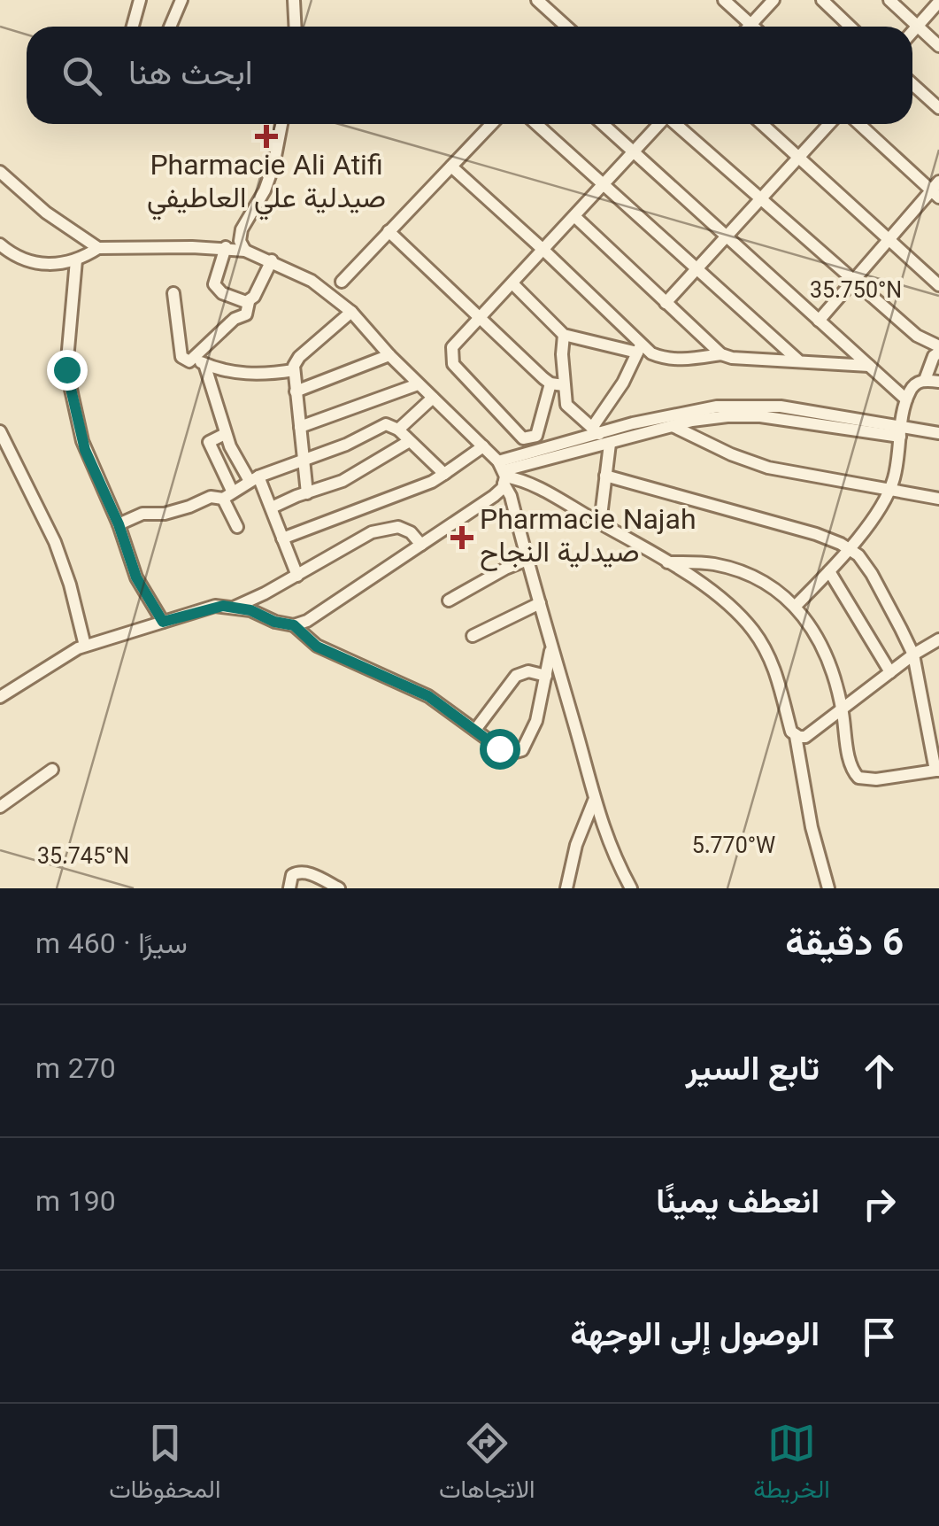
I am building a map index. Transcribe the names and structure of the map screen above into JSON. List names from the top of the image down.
{
  "places": {
    "health": ["Pharmacie Ali Atifi صيدلية علي العاطيفي", "Pharmacie Najah صيدلية النجاح"]
  },
  "page": {
    "search": "ابحث هنا",
    "heading": ["6 دقيقة", "سيرًا · 460 m"],
    "list": [
      ["تابع السير", "270 m"],
      ["انعطف يمينًا", "190 m"],
      "الوصول إلى الوجهة"
    ],
    "nav": ["الخريطة", "الاتجاهات", "المحفوظات"]
  },
  "coordinates": ["35.750°N", "5.770°W", "35.745°N"]
}
